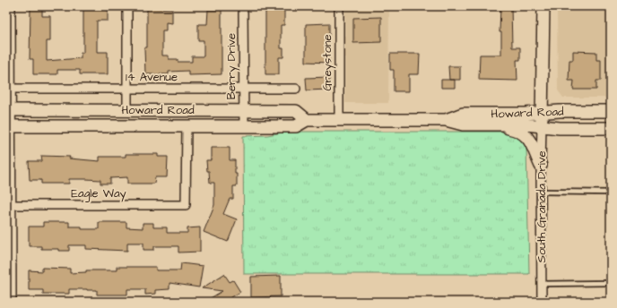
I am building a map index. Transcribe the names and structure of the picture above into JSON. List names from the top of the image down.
{
  "streets": {
    "main road": ["Howard Road", "South Granada Drive"],
    "street": [
      "Greystone",
      "Berry Drive",
      "14 Avenue",
      "Eagle Way"
    ]
  },
  "crossings": [
    ["Greystone", "Howard Road"],
    ["Berry Drive", "14 Avenue"],
    ["Berry Drive", "Howard Road"],
    ["Howard Road", "Eagle Way"],
    ["Howard Road", "South Granada Drive"]
  ]
}
